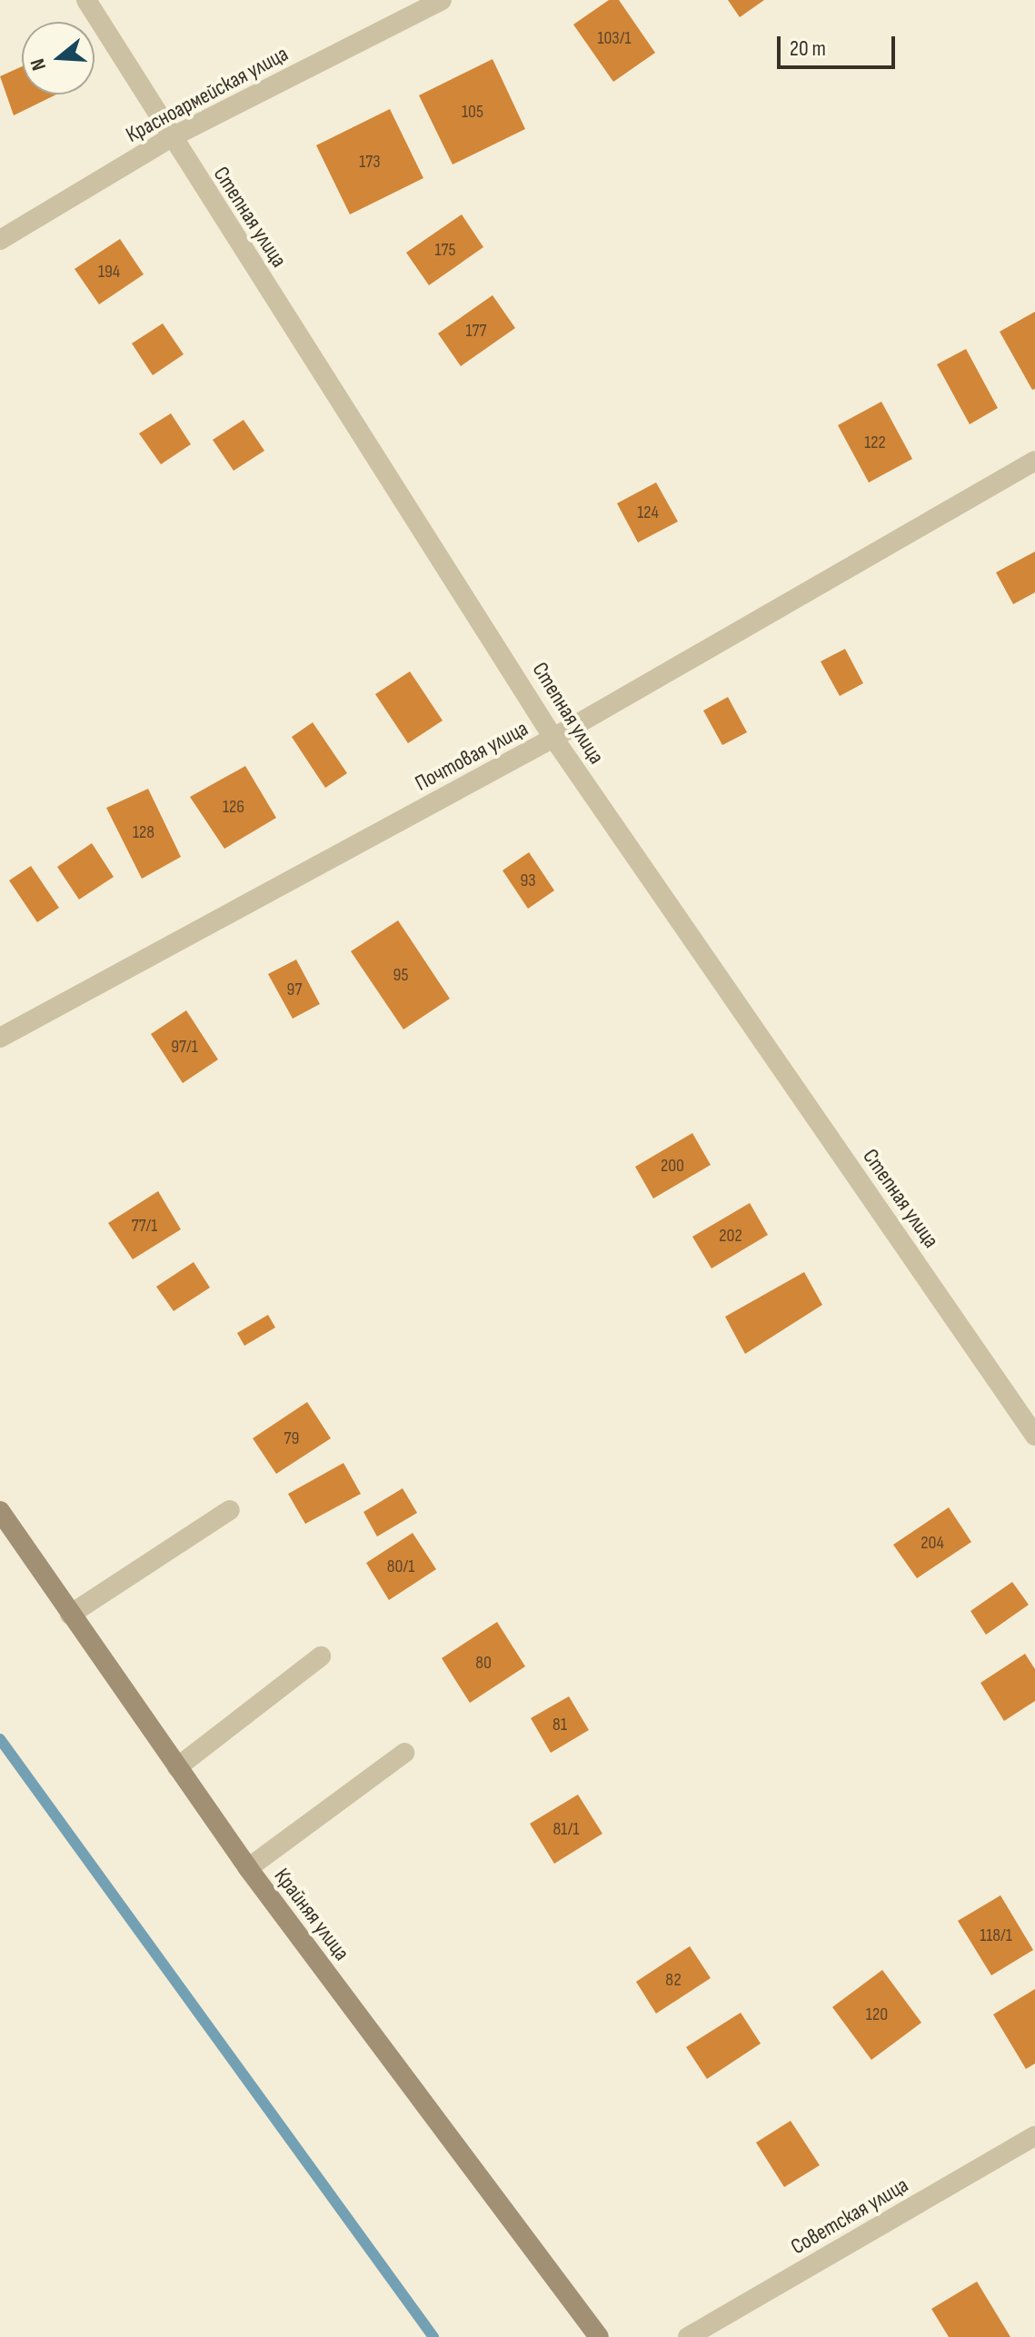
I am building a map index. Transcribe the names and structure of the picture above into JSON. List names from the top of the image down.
{
  "streets": {
    "main road": ["Крайняя улица"],
    "street": [
      "Красноармейская улица",
      "Степная улица",
      "Почтовая улица",
      "Советская улица"
    ]
  },
  "crossings": [
    ["Красноармейская улица", "Степная улица"],
    ["Степная улица", "Почтовая улица"]
  ],
  "house_numbers": [
    "103/1",
    "105",
    "173",
    "175",
    "194",
    "177",
    "122",
    "124",
    "126",
    "128",
    "93",
    "95",
    "97",
    "97/1",
    "200",
    "77/1",
    "202",
    "79",
    "204",
    "80/1",
    "80",
    "81",
    "81/1",
    "118/1",
    "82",
    "120"
  ],
  "scale_bar": "20 m",
  "north": "left"
}
